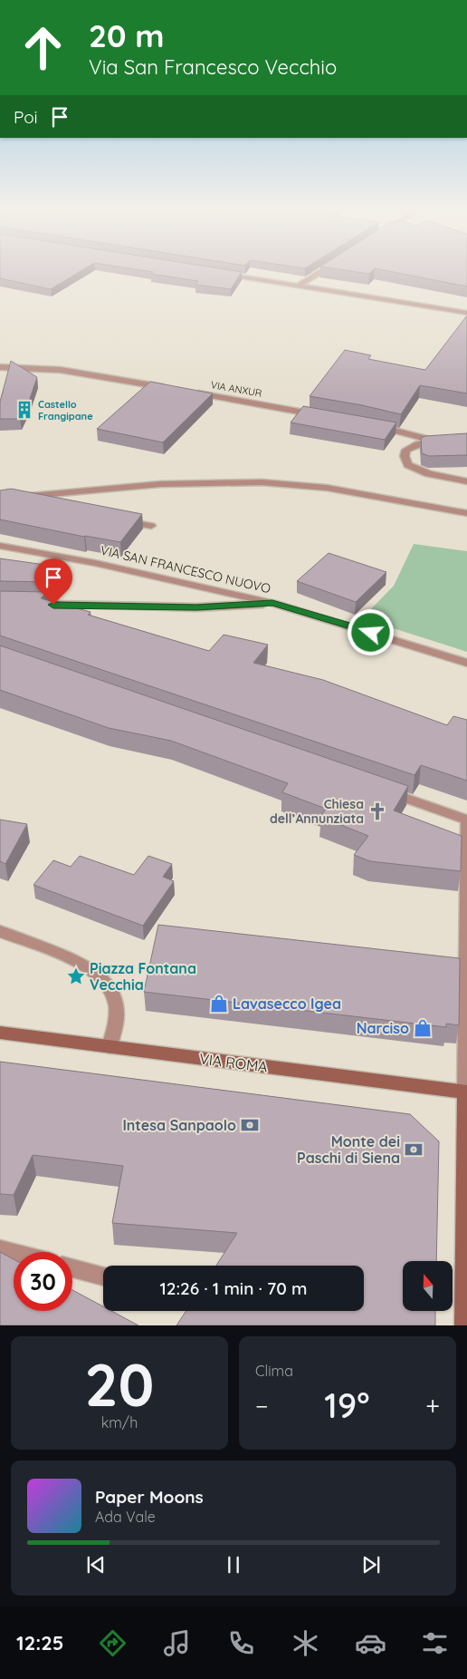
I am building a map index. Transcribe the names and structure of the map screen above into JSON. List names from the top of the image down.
{
  "streets": {
    "main road": ["VIA ROMA"],
    "street": ["VIA ANXUR", "VIA SAN FRANCESCO NUOVO"]
  },
  "places": {
    "building": ["Castello Frangipane"],
    "church": ["Chiesa dell’Annunziata"],
    "place": ["Piazza Fontana Vecchia"],
    "shop": ["Lavasecco Igea", "Narciso"],
    "bank": ["Intesa Sanpaolo", "Monte dei Paschi di Siena"]
  },
  "north": "top",
  "page": {
    "turn": ["20 m", "Via San Francesco Vecchio"],
    "then": "Poi",
    "limit": "30",
    "trip": "12:26 · 1 min · 70 m",
    "tile": [
      ["20", "km/h"],
      "Clima"
    ],
    "heat": ["−", "19°", "+"],
    "song": ["Paper Moons", "Ada Vale"],
    "tabs": "12:25"
  }
}
